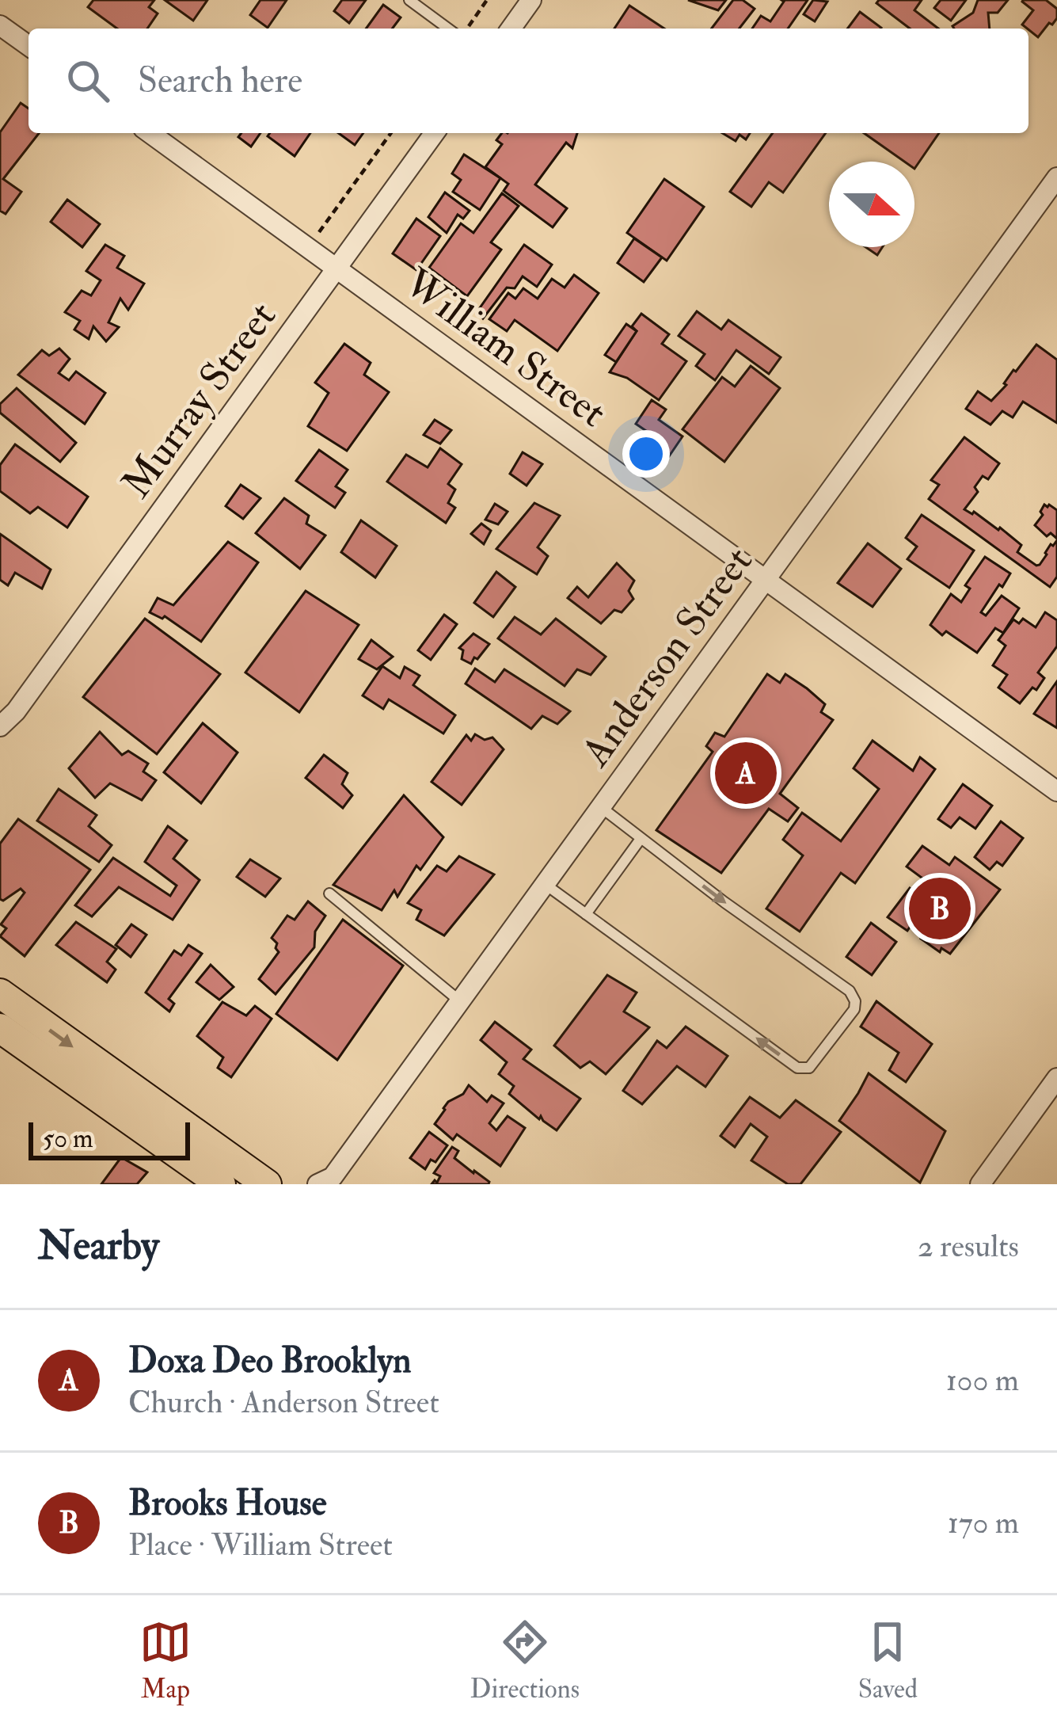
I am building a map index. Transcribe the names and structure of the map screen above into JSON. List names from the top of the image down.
{
  "streets": {
    "street": ["William Street", "Murray Street", "Anderson Street"]
  },
  "crossings": [
    ["William Street", "Murray Street"],
    ["William Street", "Anderson Street"]
  ],
  "scale_bar": "50 m",
  "north": "right",
  "page": {
    "search": "Search here",
    "pins": ["A", "B"],
    "scale": "50 m",
    "heading": ["Nearby", "2 results"],
    "list": [
      {
        "mark": "A",
        "name": "Doxa Deo Brooklyn",
        "note": "Church · Anderson Street",
        "value": "100 m"
      },
      {
        "mark": "B",
        "name": "Brooks House",
        "note": "Place · William Street",
        "value": "170 m"
      }
    ],
    "nav": ["Map", "Directions", "Saved"]
  }
}
